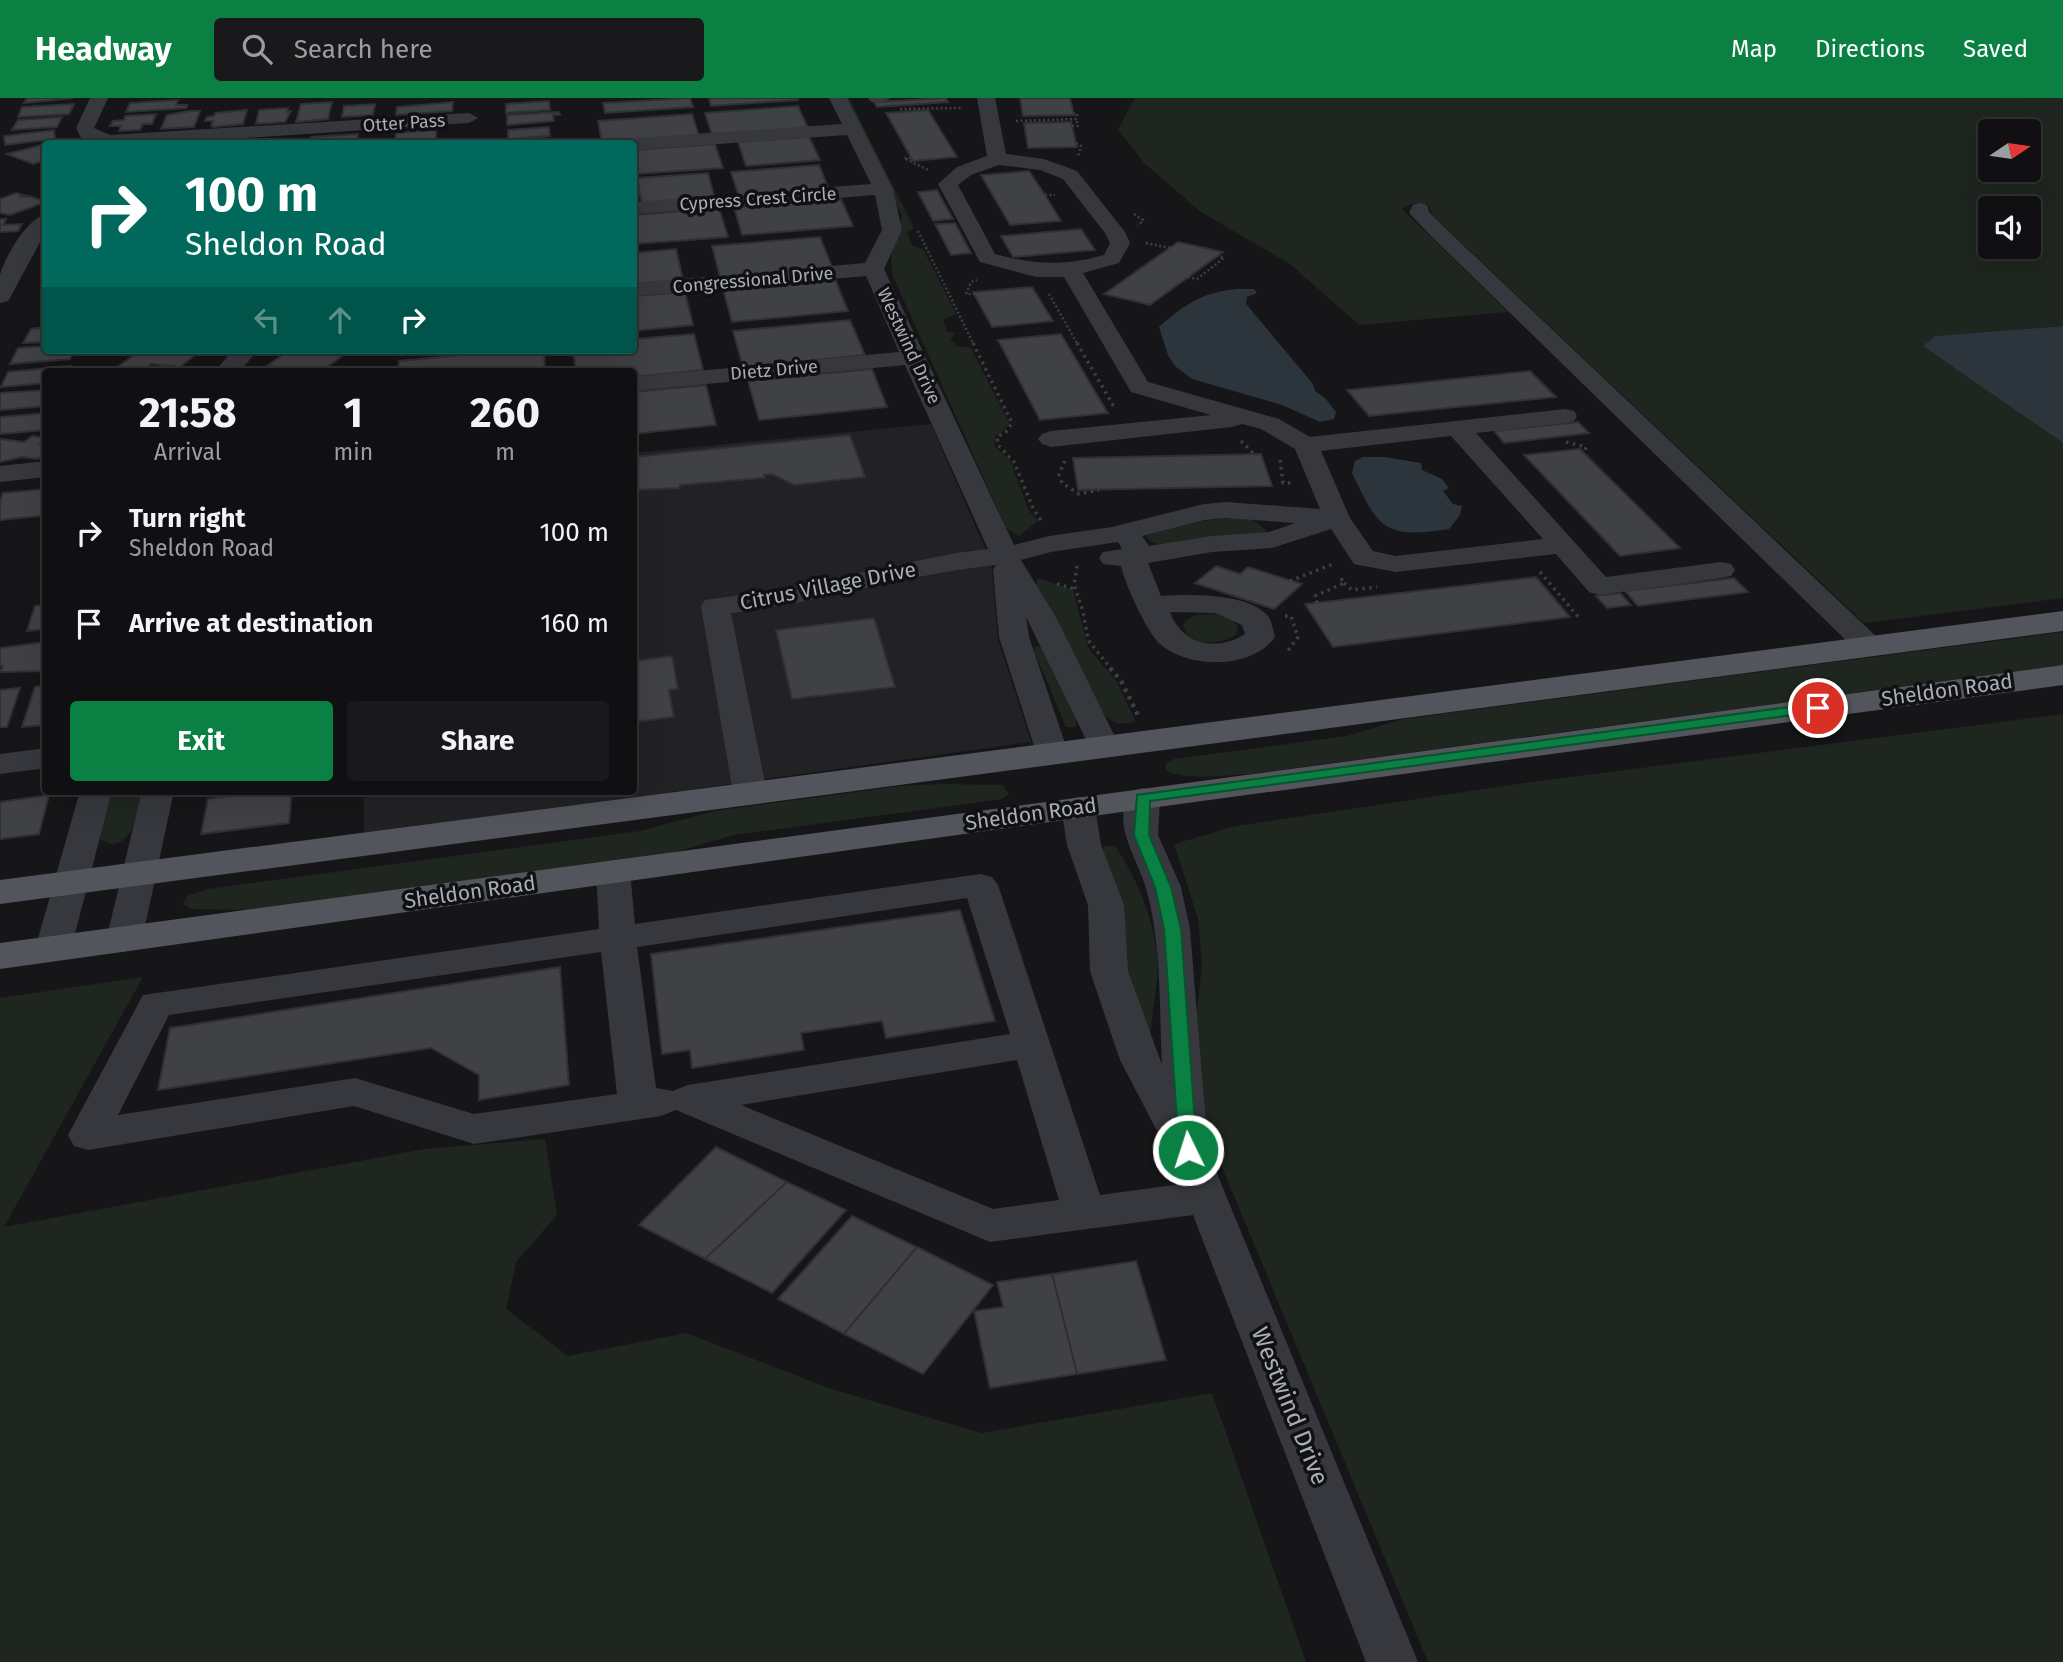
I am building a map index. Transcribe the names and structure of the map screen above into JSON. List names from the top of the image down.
{
  "streets": {
    "main road": ["Sheldon Road"],
    "street": [
      "Otter Pass",
      "Cypress Crest Circle",
      "Congressional Drive",
      "Westwind Drive",
      "Dietz Drive",
      "Citrus Village Drive"
    ]
  },
  "crossings": [
    ["Cypress Crest Circle", "Westwind Drive"],
    ["Congressional Drive", "Westwind Drive"],
    ["Westwind Drive", "Dietz Drive"],
    ["Westwind Drive", "Citrus Village Drive"],
    ["Westwind Drive", "Sheldon Road"]
  ],
  "north": "right",
  "page": {
    "header": "Headway",
    "search": "Search here",
    "nav": ["Map", "Directions", "Saved"],
    "turn": ["100 m", "Sheldon Road"],
    "eta": [
      "21:58",
      "Arrival",
      "1",
      "min",
      "260",
      "m"
    ],
    "list": [
      {
        "name": "Turn right",
        "note": "Sheldon Road",
        "value": "100 m"
      },
      {
        "name": "Arrive at destination",
        "value": "160 m"
      }
    ],
    "buttons": ["Exit", "Share"]
  }
}
